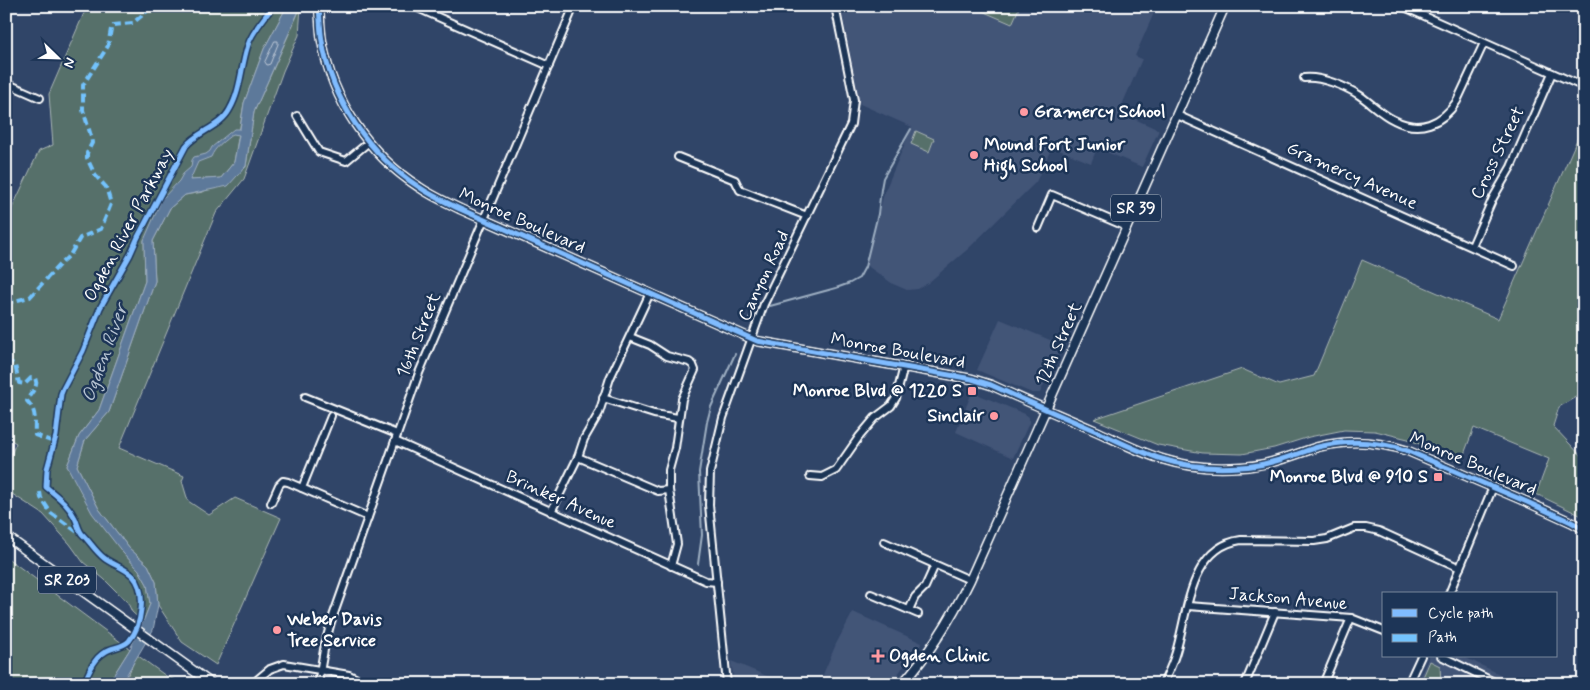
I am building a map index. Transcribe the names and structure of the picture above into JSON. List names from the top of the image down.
{
  "streets": {
    "main road": [
      "SR 39",
      "Monroe Boulevard",
      "12th Street",
      "SR 203"
    ],
    "street": [
      "Cross Street",
      "Gramercy Avenue",
      "Canyon Road",
      "16th Street",
      "Brinker Avenue",
      "Jackson Avenue"
    ],
    "cycle path": ["Ogden River Parkway"]
  },
  "crossings": [
    ["Cross Street", "Gramercy Avenue"],
    ["Gramercy Avenue", "12th Street"],
    ["Monroe Boulevard", "Canyon Road"],
    ["Monroe Boulevard", "16th Street"],
    ["Monroe Boulevard", "12th Street"],
    ["Canyon Road", "Brinker Avenue"],
    ["16th Street", "Brinker Avenue"]
  ],
  "water": ["Ogden River"],
  "places": {
    "other": [
      "Gramercy School",
      "Mound Fort Junior High School",
      "Sinclair",
      "Weber Davis Tree Service"
    ],
    "transit": ["Monroe Blvd @ 1220 S", "Monroe Blvd @ 910 S"],
    "health": ["Ogden Clinic"]
  },
  "legend": ["Cycle path", "Path"],
  "north": "bottom right"
}
